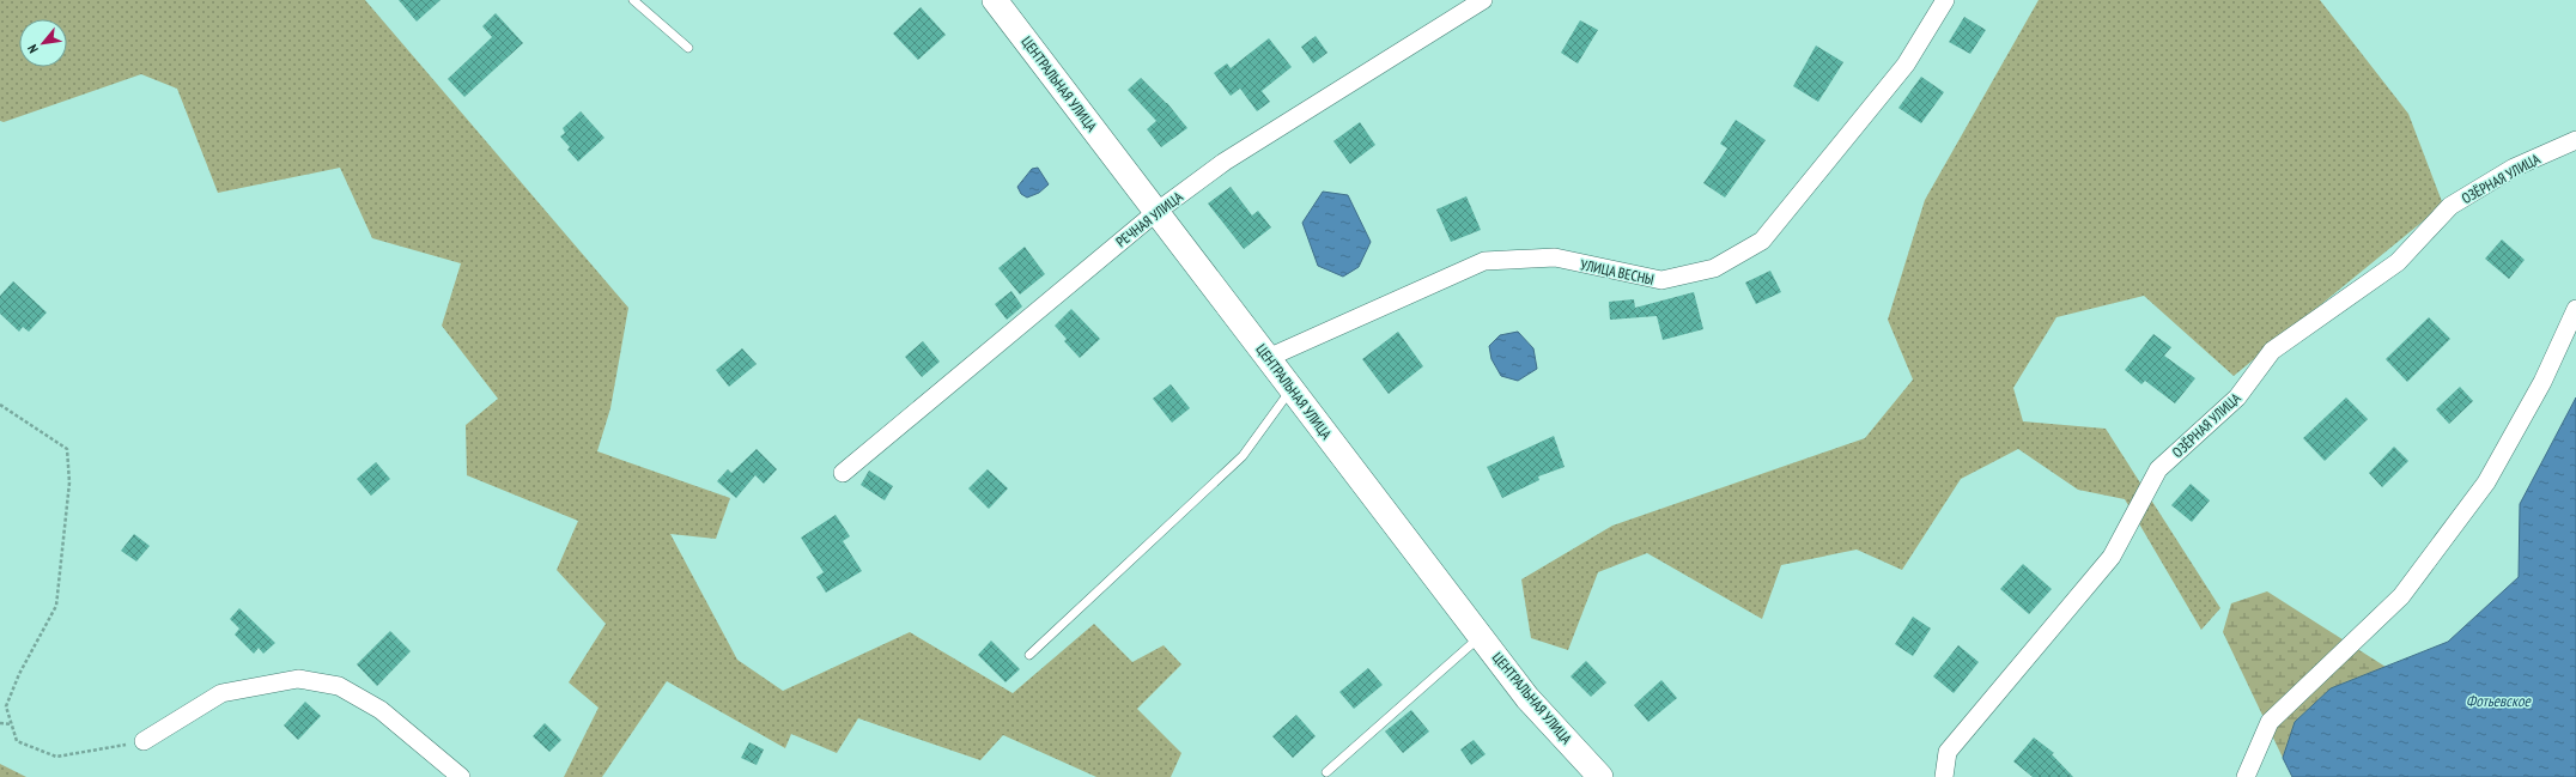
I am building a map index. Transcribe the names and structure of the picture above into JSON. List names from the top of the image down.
{
  "streets": {
    "main road": ["ЦЕНТРАЛЬНАЯ УЛИЦА"],
    "street": ["ОЗЁРНАЯ УЛИЦА", "РЕЧНАЯ УЛИЦА", "УЛИЦА ВЕСНЫ"]
  },
  "crossings": [
    ["ЦЕНТРАЛЬНАЯ УЛИЦА", "РЕЧНАЯ УЛИЦА"],
    ["ЦЕНТРАЛЬНАЯ УЛИЦА", "УЛИЦА ВЕСНЫ"]
  ],
  "water": ["Фотьевское"],
  "north": "bottom left"
}
